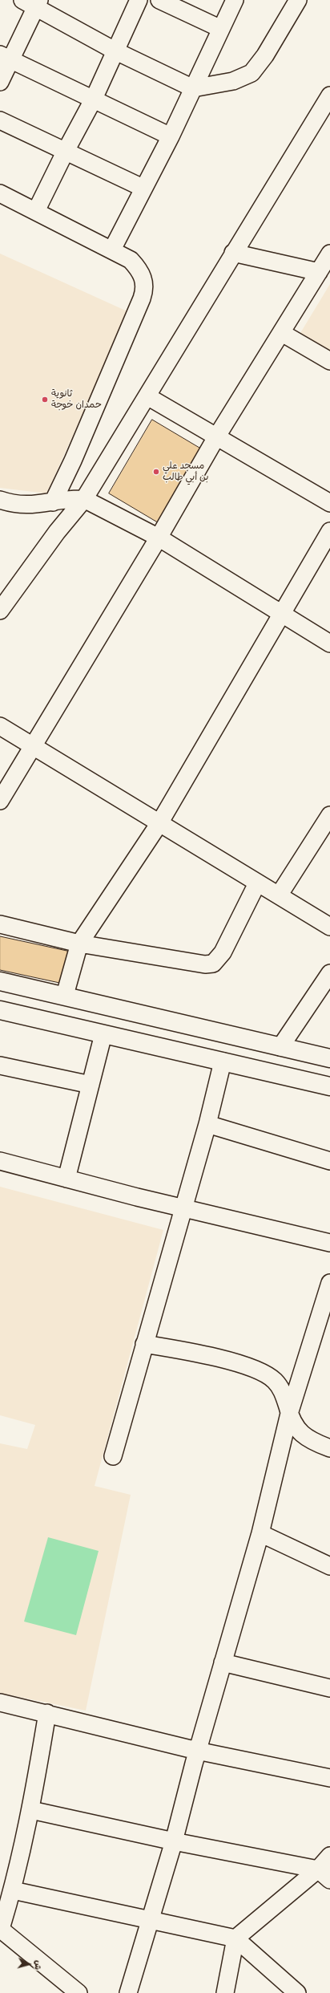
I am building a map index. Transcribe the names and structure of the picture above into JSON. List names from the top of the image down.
{
  "places": ["ثانوية حمدان خوجة", "مسجد علي بن أبي طالب"],
  "north": "right"
}
